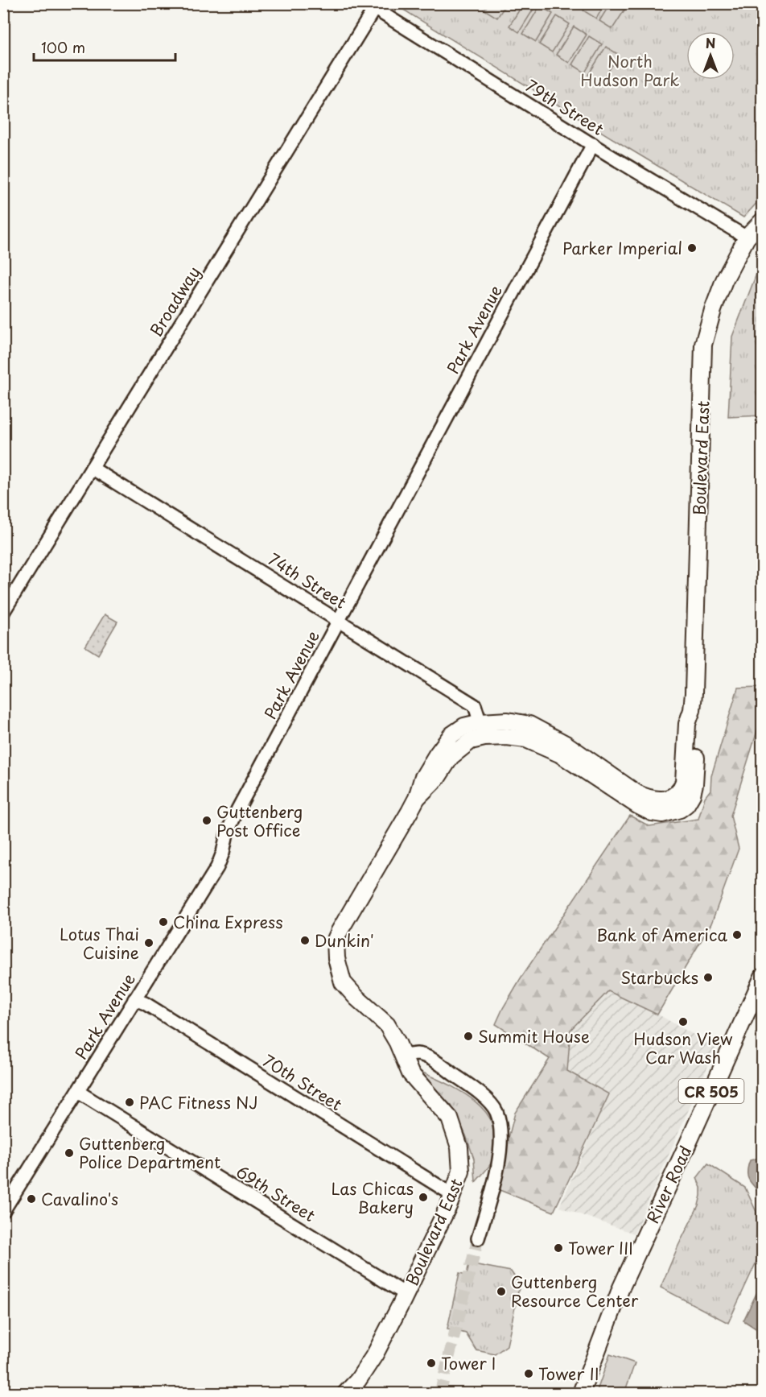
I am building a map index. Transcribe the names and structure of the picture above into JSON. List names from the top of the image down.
{
  "streets": {
    "main road": ["Boulevard East", "CR 505", "River Road"],
    "street": [
      "79th Street",
      "Broadway",
      "Park Avenue",
      "74th Street",
      "70th Street",
      "69th Street"
    ]
  },
  "crossings": [
    ["79th Street", "Broadway"],
    ["79th Street", "Park Avenue"],
    ["79th Street", "Boulevard East"],
    ["Broadway", "74th Street"],
    ["Park Avenue", "74th Street"],
    ["Park Avenue", "70th Street"],
    ["Park Avenue", "69th Street"],
    ["Boulevard East", "74th Street"],
    ["Boulevard East", "70th Street"],
    ["Boulevard East", "69th Street"]
  ],
  "parks": ["North Hudson Park"],
  "places": [
    "Parker Imperial",
    "Guttenberg Post Office",
    "China Express",
    "Bank of America",
    "Dunkin'",
    "Lotus Thai Cuisine",
    "Starbucks",
    "Hudson View Car Wash",
    "Summit House",
    "PAC Fitness NJ",
    "Guttenberg Police Department",
    "Las Chicas Bakery",
    "Cavalino's",
    "Tower III",
    "Guttenberg Resource Center",
    "Tower I",
    "Tower II"
  ],
  "scale_bar": "100 m",
  "north": "top"
}
